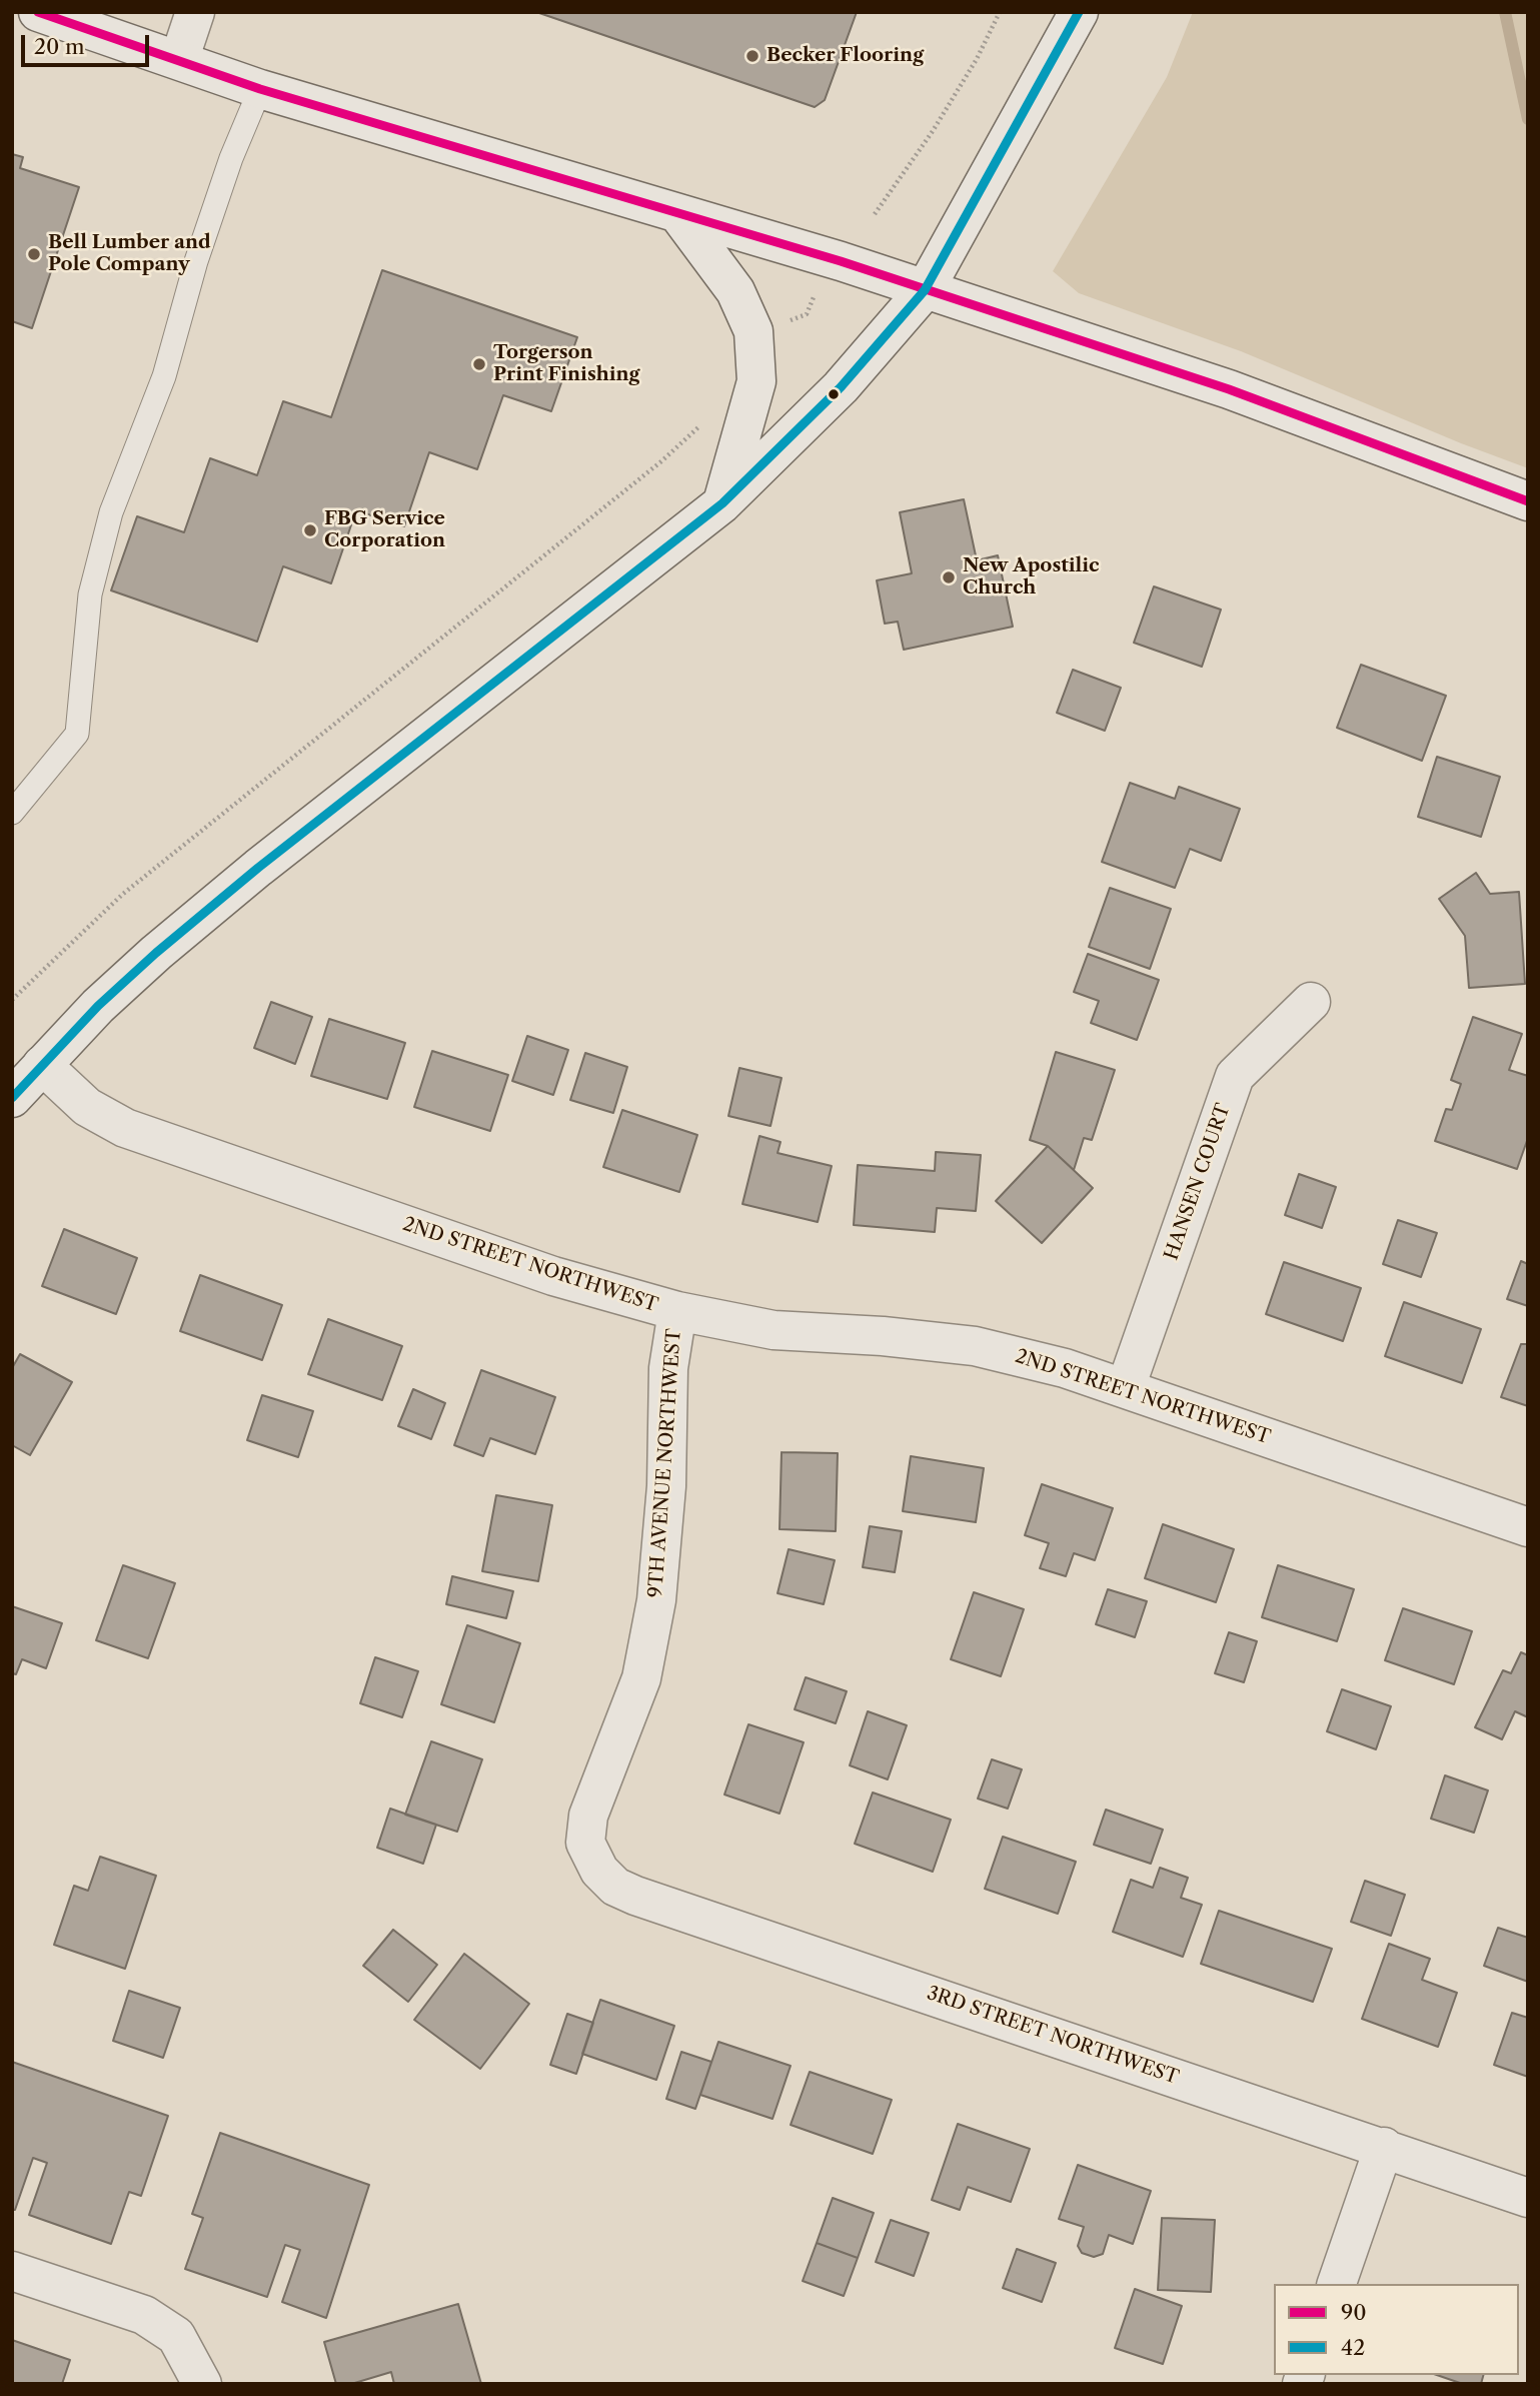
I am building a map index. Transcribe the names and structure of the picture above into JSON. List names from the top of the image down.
{
  "streets": {
    "street": [
      "HANSEN COURT",
      "2ND STREET NORTHWEST",
      "9TH AVENUE NORTHWEST",
      "3RD STREET NORTHWEST"
    ]
  },
  "crossings": [
    ["HANSEN COURT", "2ND STREET NORTHWEST"],
    ["2ND STREET NORTHWEST", "9TH AVENUE NORTHWEST"],
    ["9TH AVENUE NORTHWEST", "3RD STREET NORTHWEST"]
  ],
  "places": [
    "Becker Flooring",
    "Bell Lumber and Pole Company",
    "Torgerson Print Finishing",
    "FBG Service Corporation",
    "New Apostilic Church"
  ],
  "lines": ["transit line 90", "transit line 42"],
  "legend": ["90", "42"],
  "scale_bar": "20 m"
}
